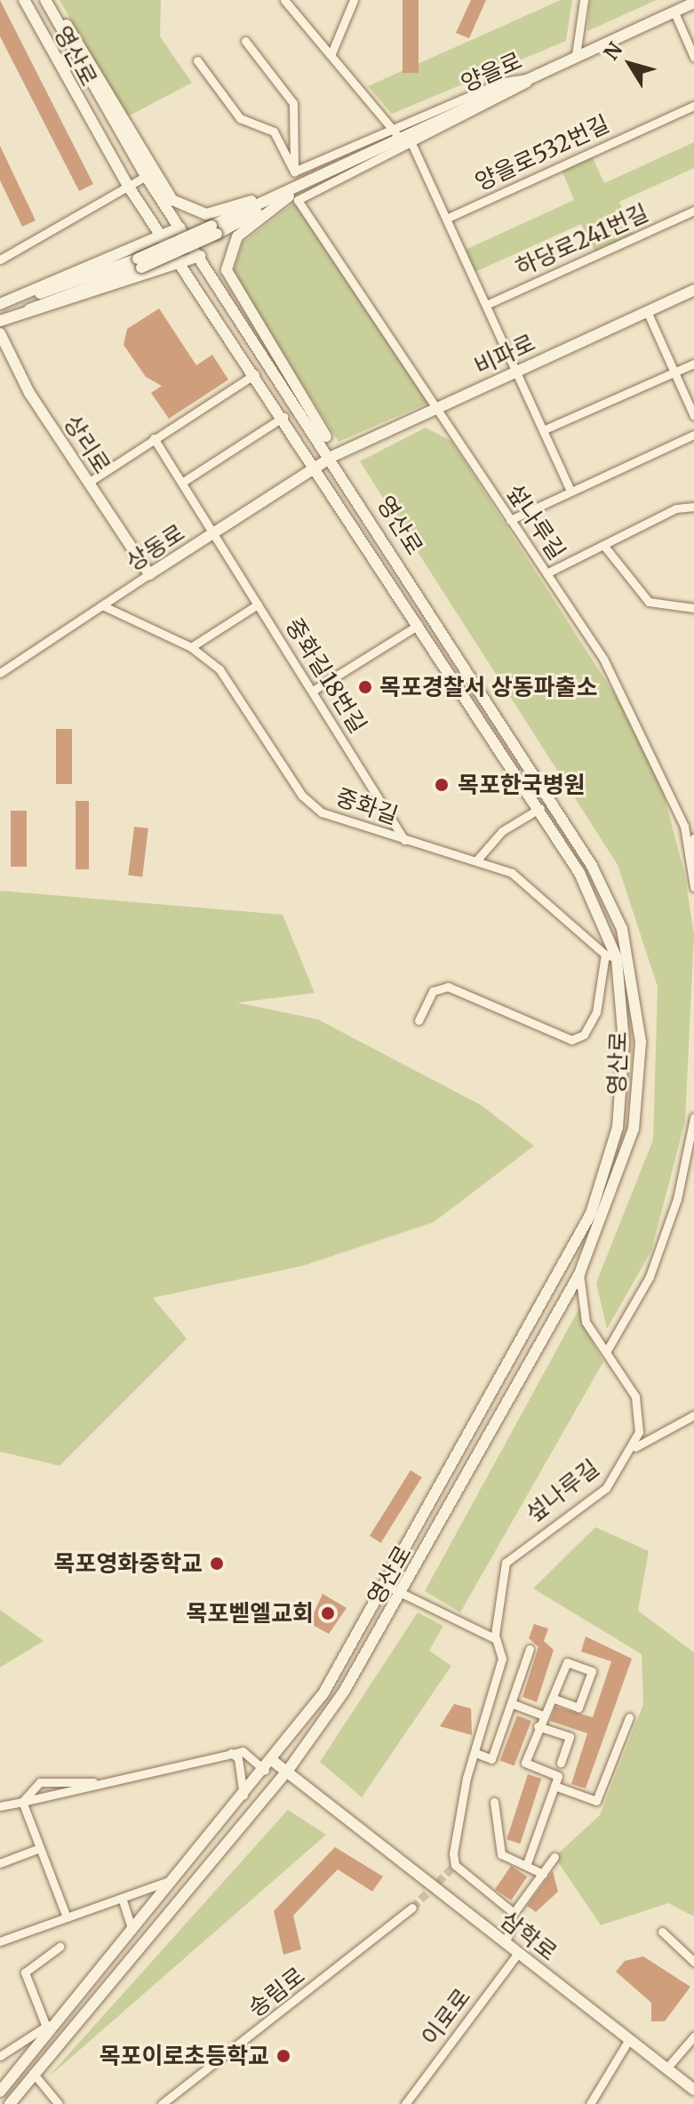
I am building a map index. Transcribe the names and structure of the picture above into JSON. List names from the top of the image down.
{
  "streets": {
    "street": [
      "영산로",
      "양을로",
      "양을로532번길",
      "하당로241번길",
      "비파로",
      "상리로",
      "섶나루길",
      "상동로",
      "중화길18번길",
      "중화길",
      "삼학로",
      "송림로",
      "이로로"
    ]
  },
  "crossings": [
    ["영산로", "비파로"],
    ["영산로", "섶나루길"],
    ["영산로", "상동로"],
    ["영산로", "중화길"],
    ["영산로", "삼학로"],
    ["비파로", "섶나루길"],
    ["비파로", "상동로"],
    ["상리로", "상동로"],
    ["상동로", "중화길18번길"],
    ["상동로", "중화길"],
    ["중화길18번길", "중화길"],
    ["삼학로", "이로로"]
  ],
  "places": [
    "목포경찰서 상동파출소",
    "목포한국병원",
    "목포영화중학교",
    "목포벧엘교회",
    "목포이로초등학교"
  ],
  "north": "top left"
}
